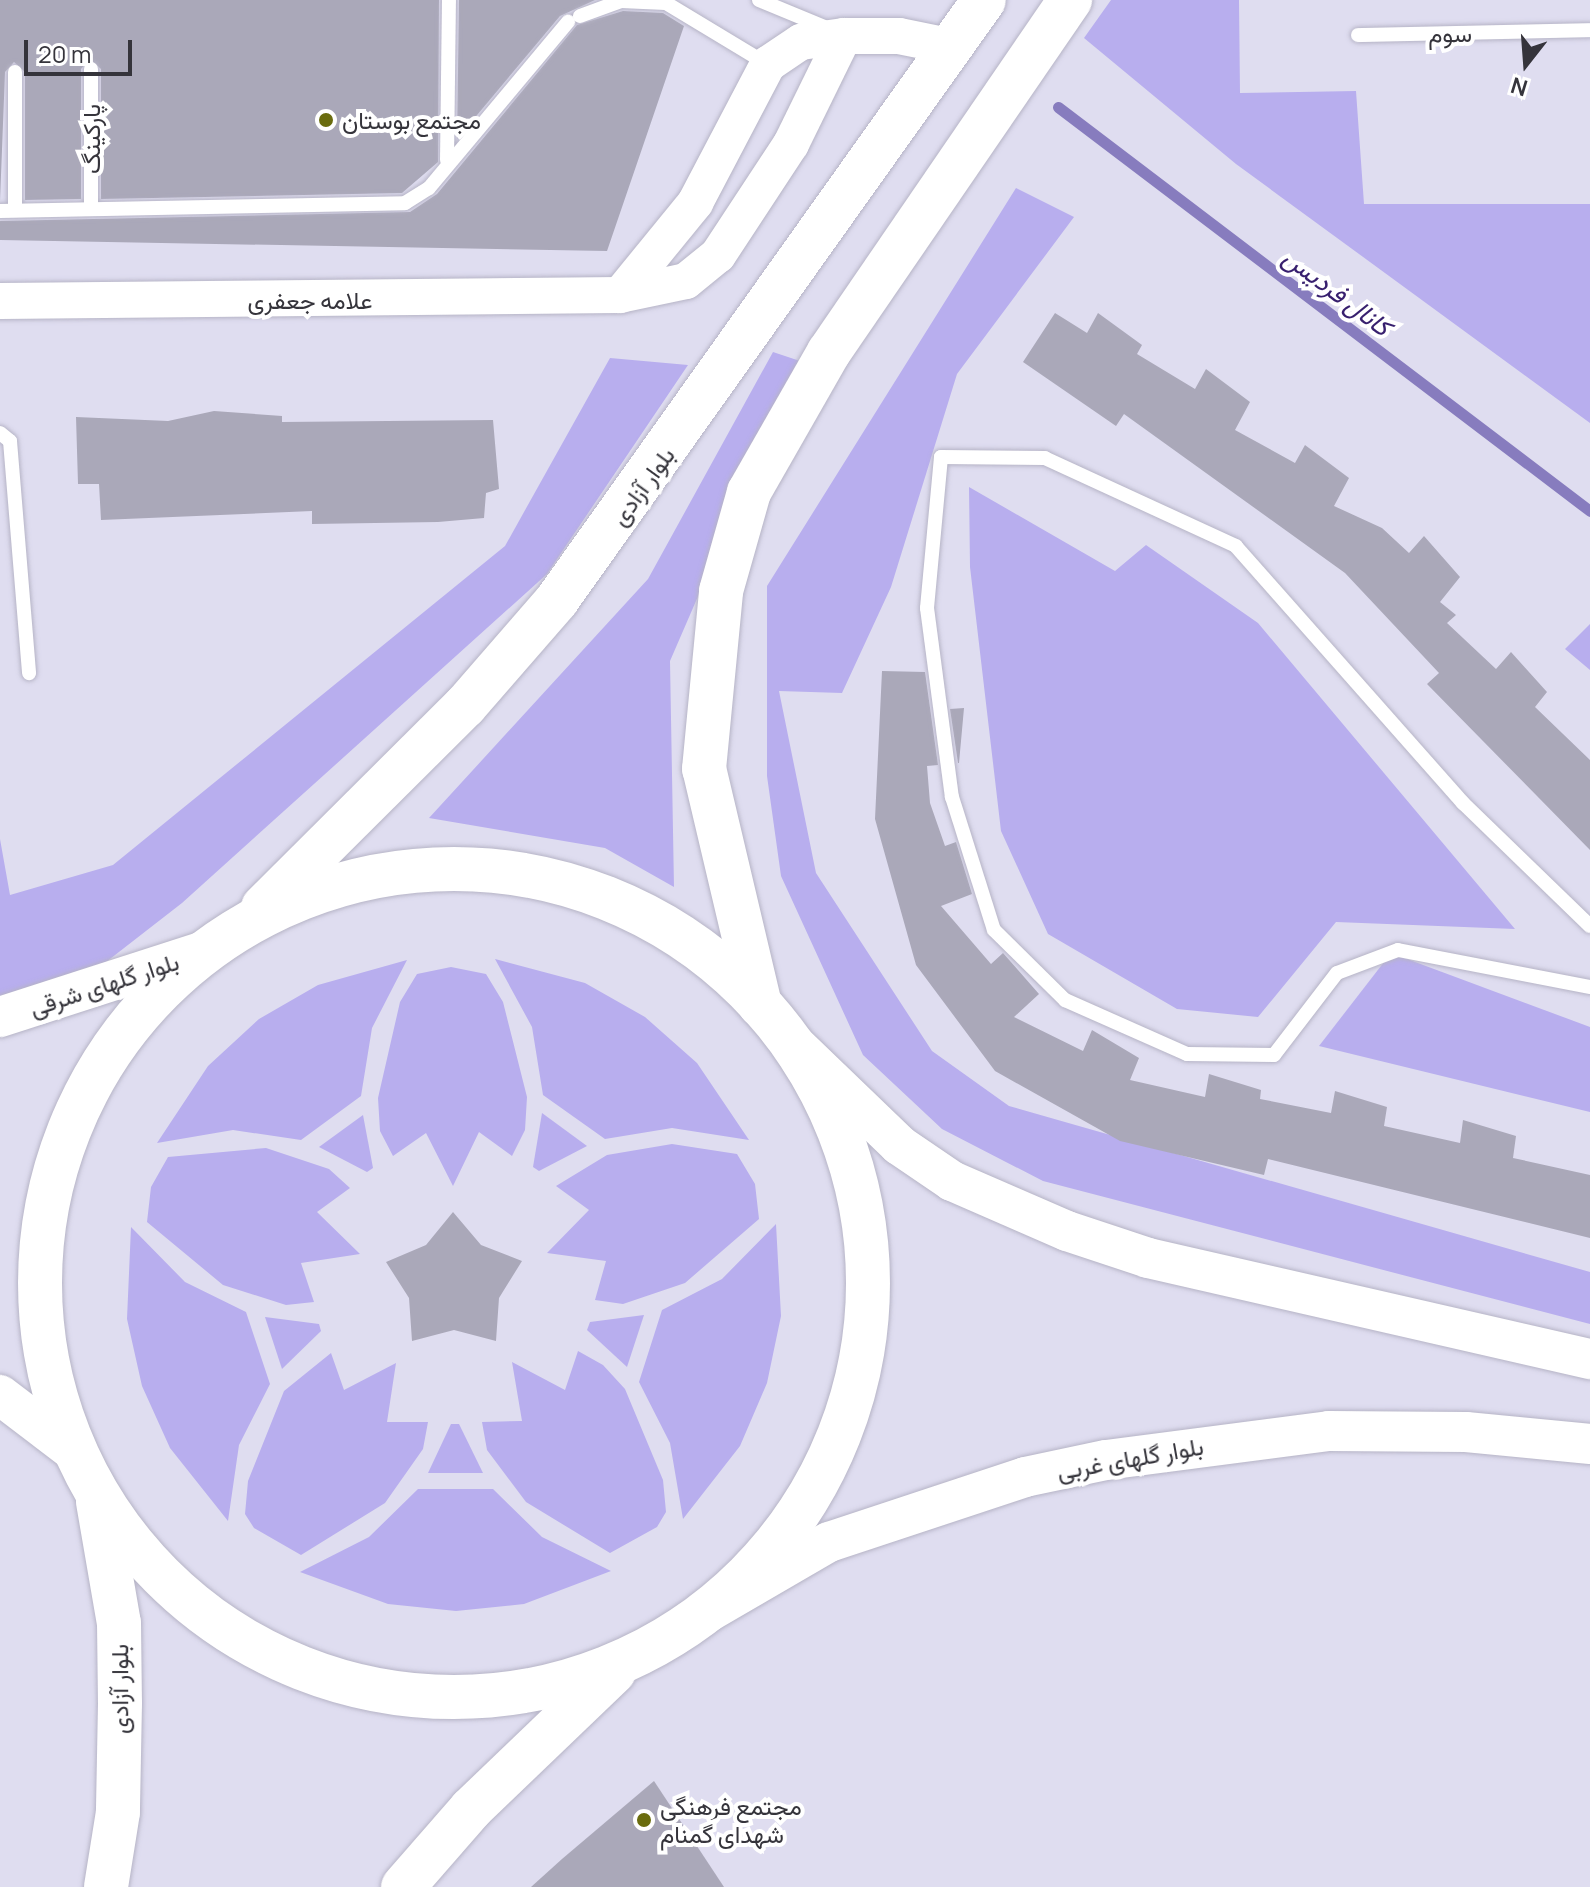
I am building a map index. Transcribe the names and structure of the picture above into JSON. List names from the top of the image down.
{
  "streets": {
    "main road": ["بلوار آزادی", "بلوار گلهای شرقی", "بلوار گلهای غربی"],
    "street": ["علامه جعفری"],
    "lane": ["سوم", "پارکینگ"]
  },
  "water": ["کانال فردیس"],
  "places": ["مجتمع بوستان", "مجتمع فرهنگی شهدای گمنام"],
  "scale_bar": "20 m",
  "north": "bottom"
}
